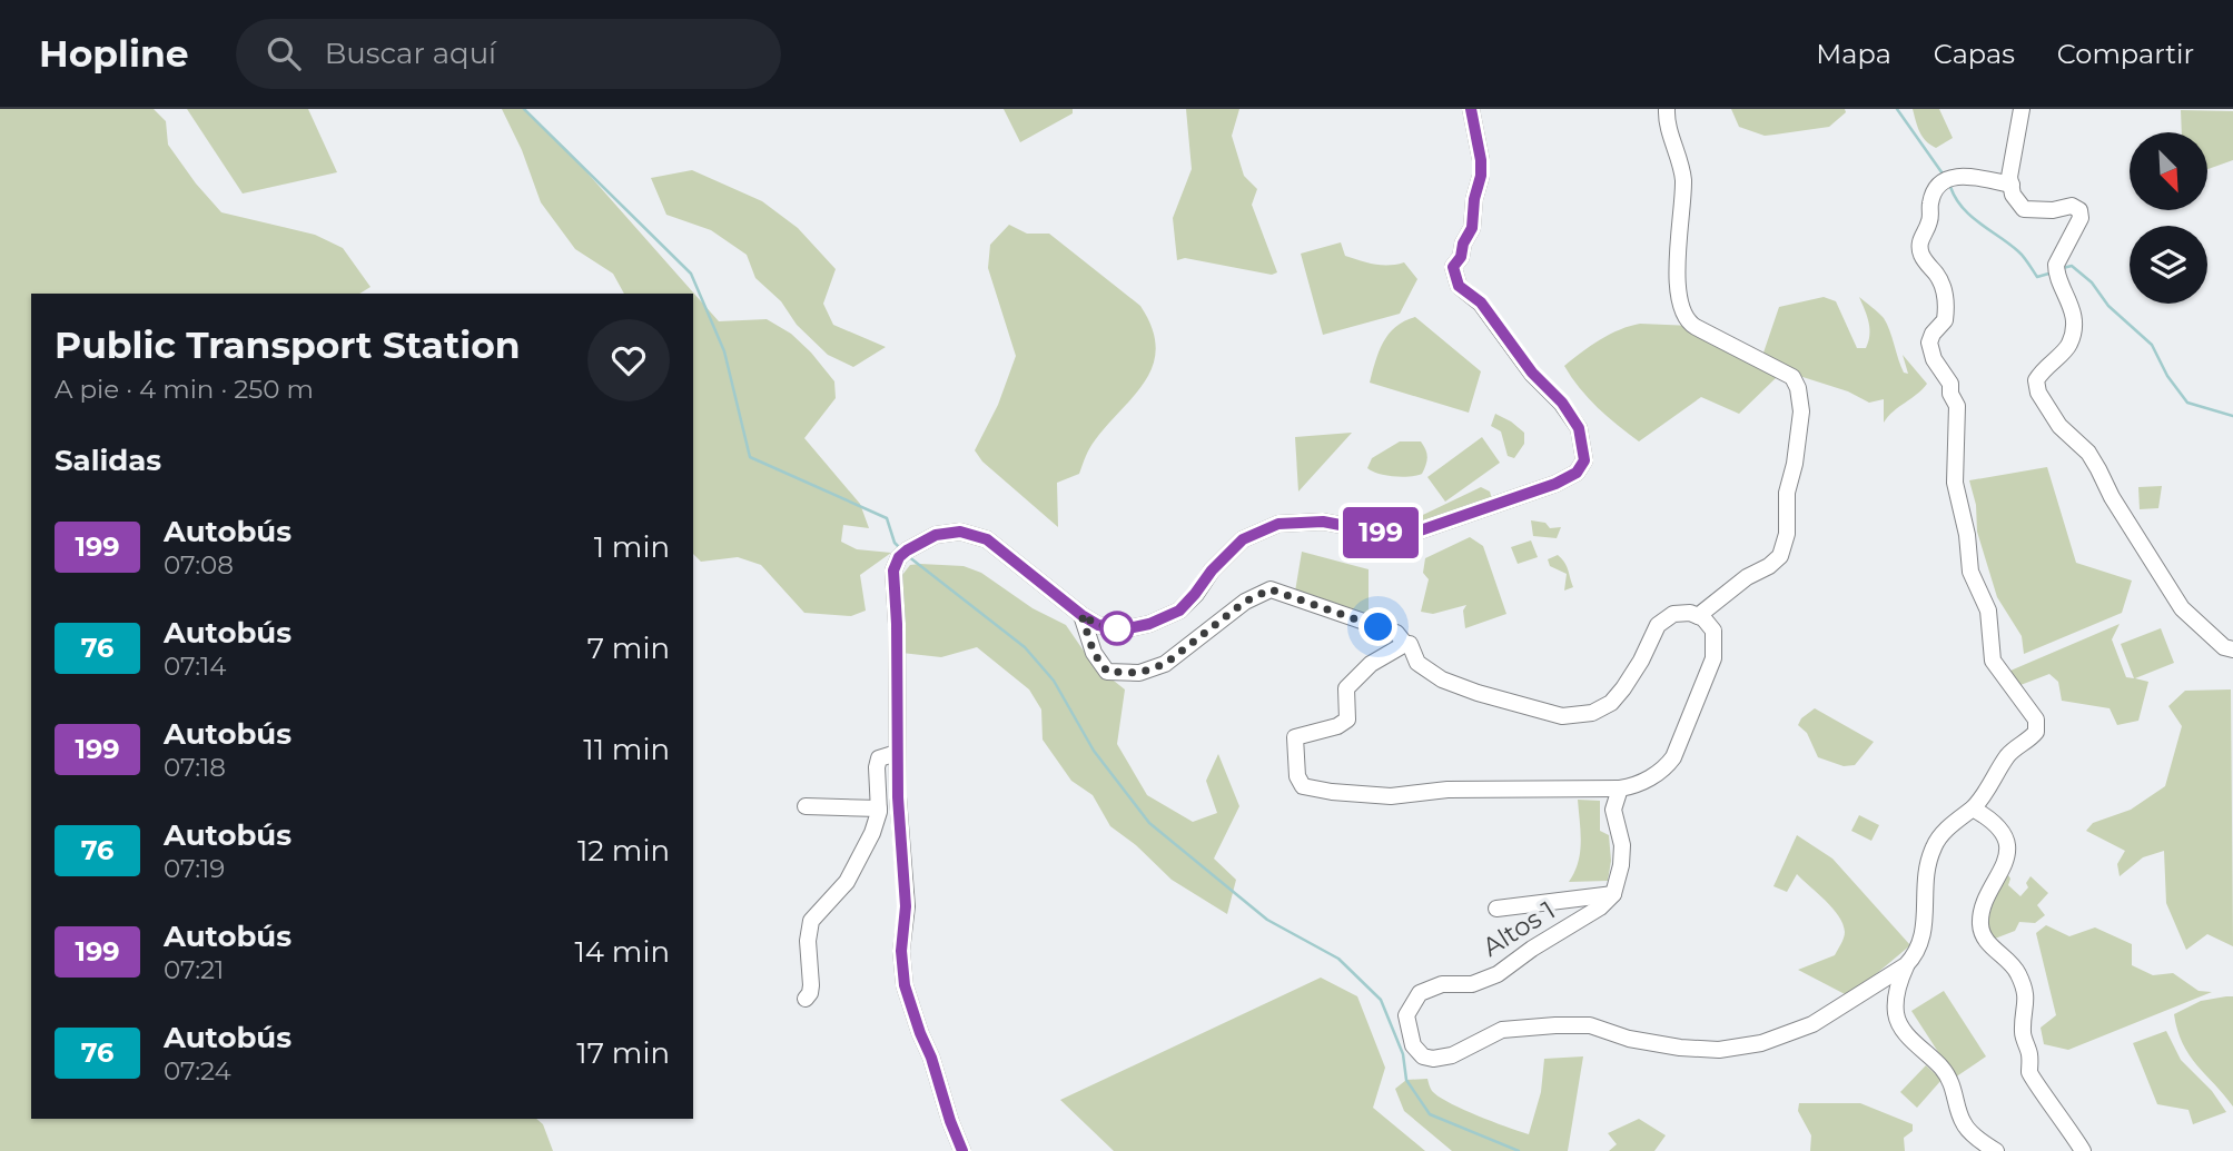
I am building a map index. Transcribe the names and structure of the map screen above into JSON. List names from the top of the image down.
{
  "streets": {
    "street": ["Altos 1"]
  },
  "lines": ["bus line 199"],
  "north": "bottom right",
  "page": {
    "header": "Hopline",
    "search": "Buscar aquí",
    "nav": ["Mapa", "Capas", "Compartir"],
    "on_map": "199",
    "heading": [
      ["Public Transport Station", "A pie · 4 min · 250 m"],
      "Salidas"
    ],
    "list": [
      {
        "mark": "199",
        "name": "Autobús",
        "note": "07:08",
        "value": "1 min"
      },
      {
        "mark": "76",
        "name": "Autobús",
        "note": "07:14",
        "value": "7 min"
      },
      {
        "mark": "199",
        "name": "Autobús",
        "note": "07:18",
        "value": "11 min"
      },
      {
        "mark": "76",
        "name": "Autobús",
        "note": "07:19",
        "value": "12 min"
      },
      {
        "mark": "199",
        "name": "Autobús",
        "note": "07:21",
        "value": "14 min"
      },
      {
        "mark": "76",
        "name": "Autobús",
        "note": "07:24",
        "value": "17 min"
      }
    ]
  }
}
